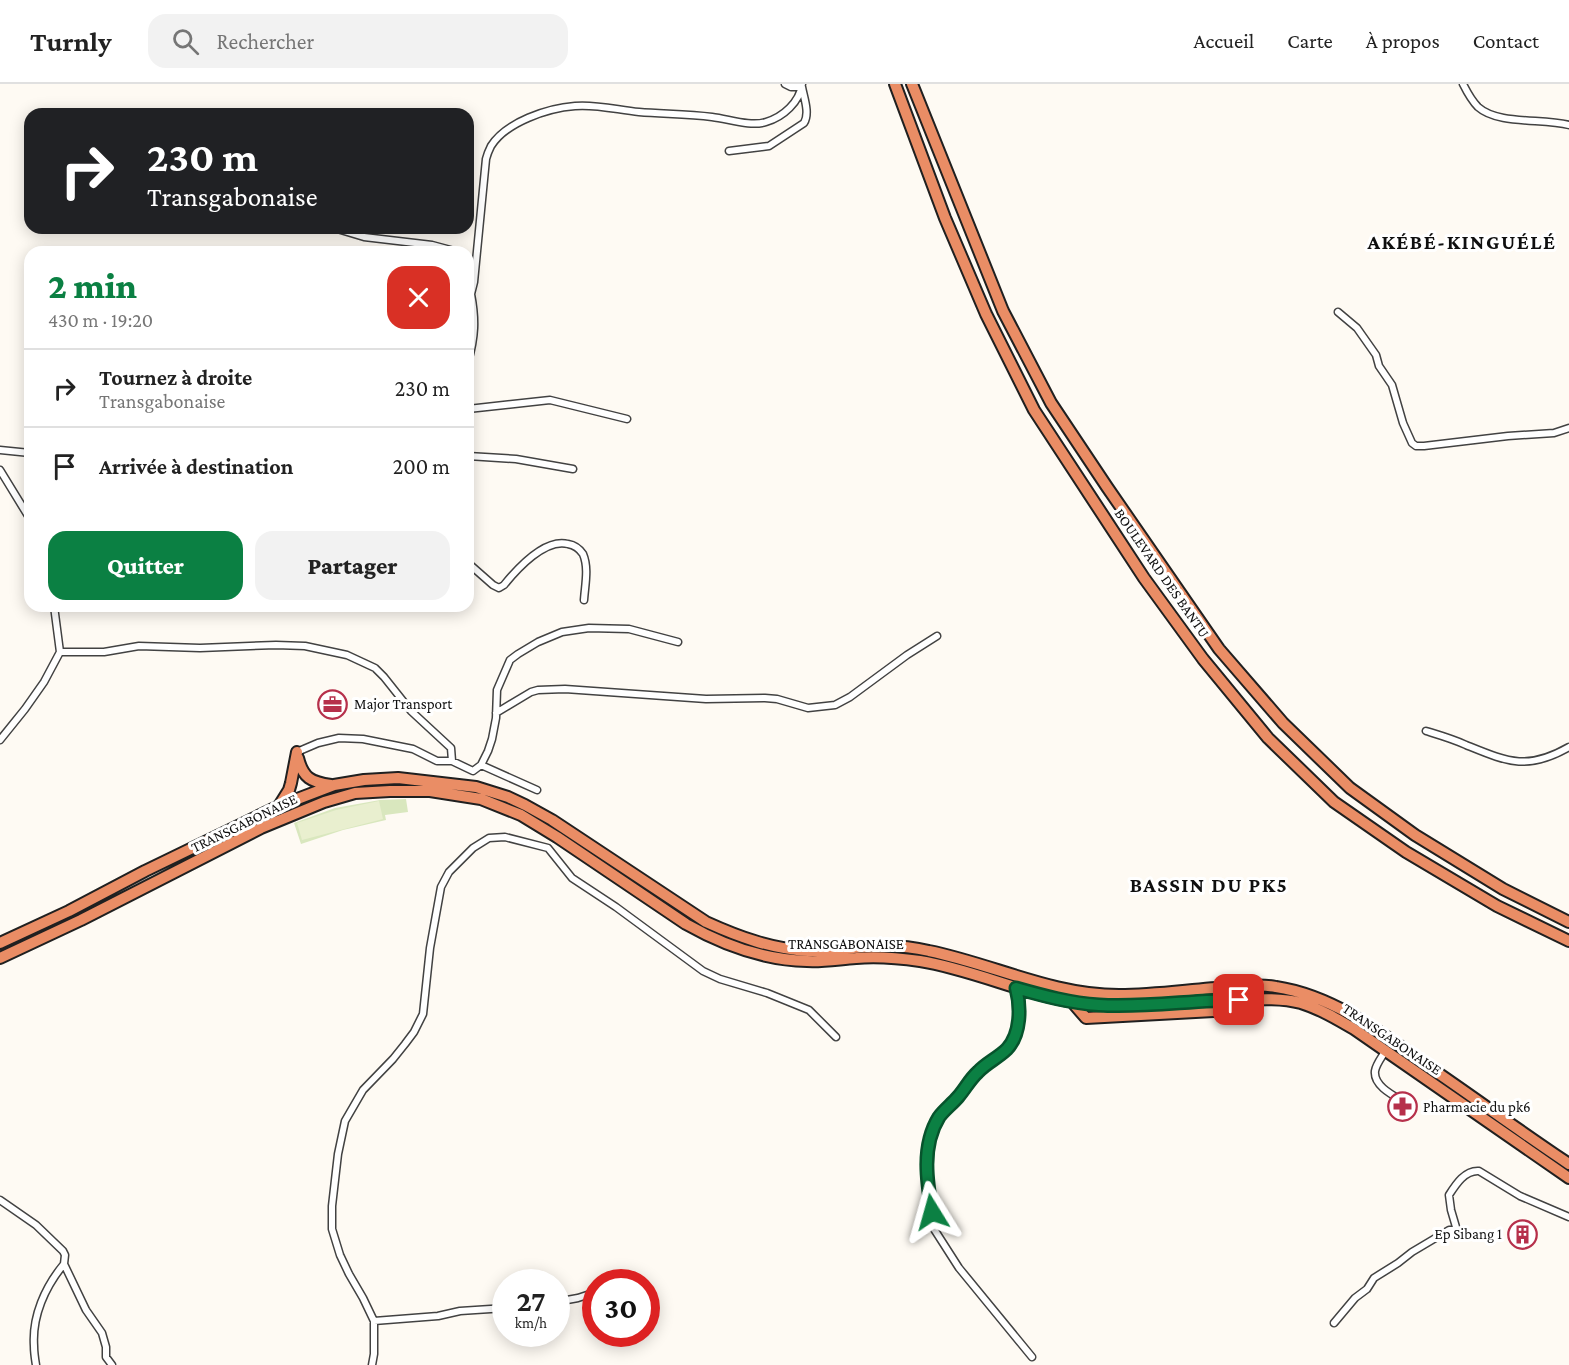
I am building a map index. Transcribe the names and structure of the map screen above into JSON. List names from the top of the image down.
{
  "streets": {
    "highway": ["BOULEVARD DES BANTU", "TRANSGABONAISE"]
  },
  "districts": ["AKÉBÉ-KINGUÉLÉ", "BASSIN DU PK5"],
  "places": {
    "office": ["Major Transport"],
    "pharmacy": ["Pharmacie du pk6"],
    "building": ["Ep Sibang 1"]
  },
  "page": {
    "header": "Turnly",
    "search": "Rechercher",
    "nav": [
      "Accueil",
      "Carte",
      "À propos",
      "Contact"
    ],
    "turn": ["230 m", "Transgabonaise"],
    "heading": ["2 min", "430 m · 19:20"],
    "list": [
      {
        "name": "Tournez à droite",
        "note": "Transgabonaise",
        "value": "230 m"
      },
      {
        "name": "Arrivée à destination",
        "value": "200 m"
      }
    ],
    "buttons": ["Quitter", "Partager"],
    "speed": "27 km/h",
    "limit": "30"
  }
}
